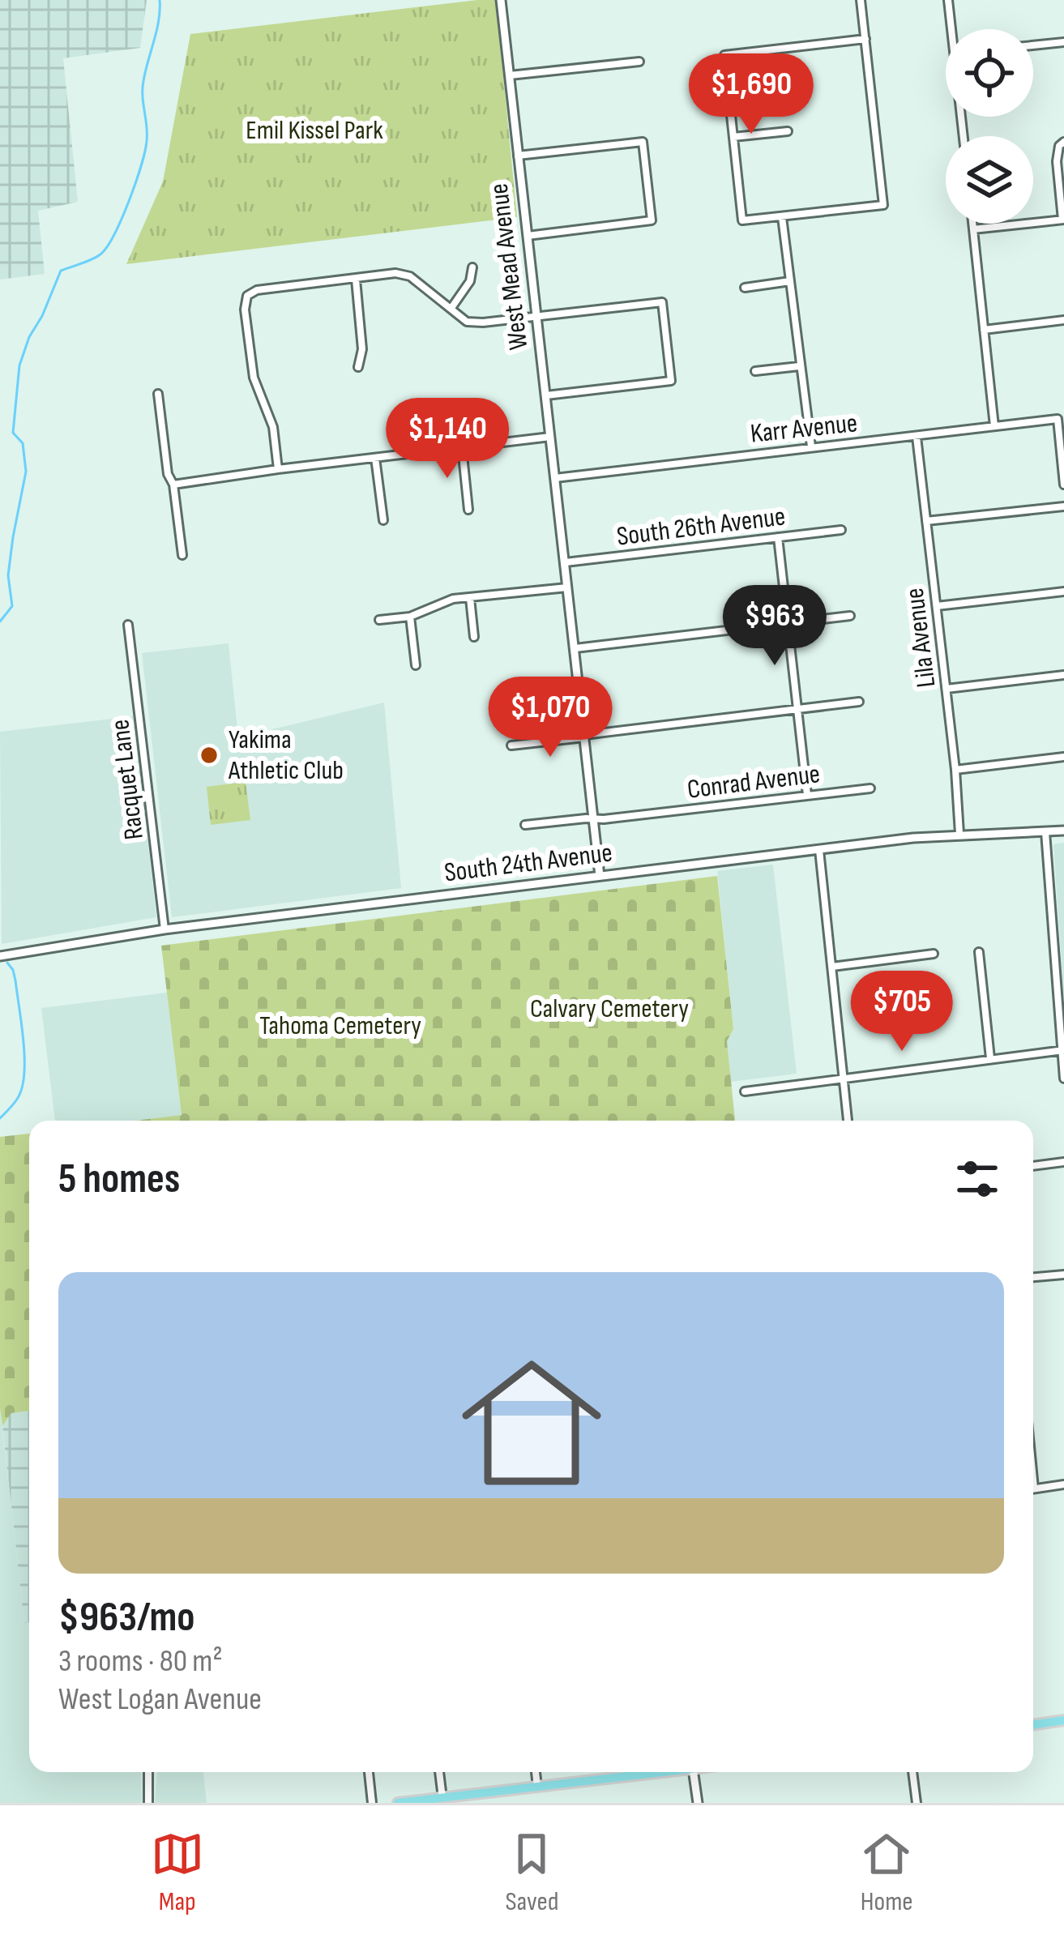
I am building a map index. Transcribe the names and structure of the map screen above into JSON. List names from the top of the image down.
{
  "streets": {
    "street": [
      "West Mead Avenue",
      "Karr Avenue",
      "South 26th Avenue",
      "Lila Avenue",
      "Racquet Lane",
      "Conrad Avenue",
      "South 24th Avenue"
    ]
  },
  "crossings": [
    ["West Mead Avenue", "Karr Avenue"],
    ["West Mead Avenue", "South 26th Avenue"],
    ["West Mead Avenue", "Conrad Avenue"],
    ["West Mead Avenue", "South 24th Avenue"],
    ["Karr Avenue", "Lila Avenue"],
    ["Lila Avenue", "South 24th Avenue"],
    ["Racquet Lane", "South 24th Avenue"]
  ],
  "parks": ["Emil Kissel Park", "Calvary Cemetery", "Tahoma Cemetery"],
  "places": ["Yakima Athletic Club"],
  "page": {
    "price": [
      "$1,690",
      "$1,140",
      "$963",
      "$1,070",
      "$705"
    ],
    "heading": "5 homes",
    "list": [
      {
        "name": "$963/mo",
        "note": "3 rooms · 80 m² · West Logan Avenue"
      }
    ],
    "tabs": ["Map", "Saved", "Home"]
  }
}
